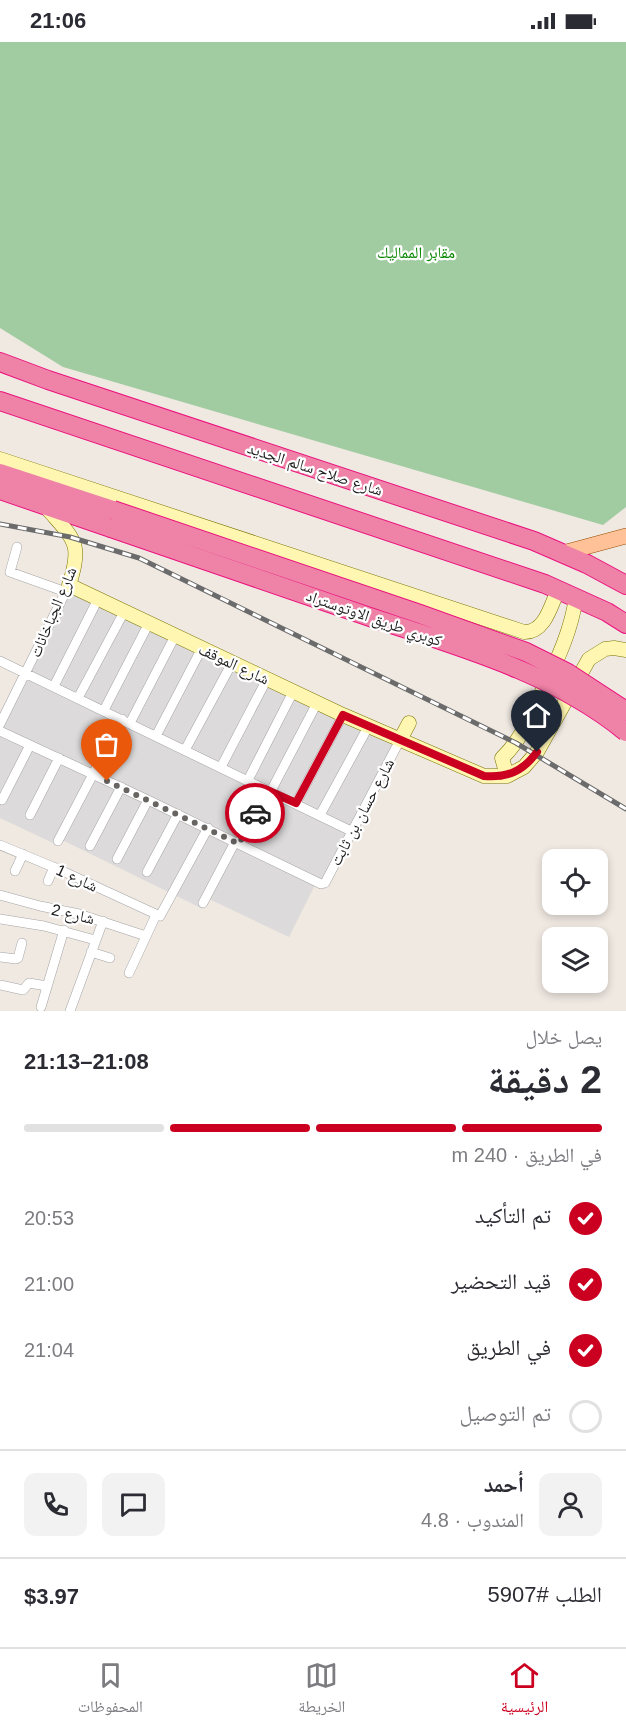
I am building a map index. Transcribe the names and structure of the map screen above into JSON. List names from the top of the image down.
{
  "streets": {
    "highway": ["شارع صلاح سالم الجديد", "كوبري طريق الاوتوستراد"],
    "street": [
      "شارع الجباخانات",
      "شارع الموقف",
      "شارع حسان بن ثابت",
      "شارع 1",
      "شارع 2"
    ]
  },
  "crossings": [
    ["شارع الجباخانات", "شارع الموقف"],
    ["شارع الموقف", "شارع حسان بن ثابت"]
  ],
  "parks": ["مقابر المماليك"],
  "page": {
    "status": "21:06",
    "heading": ["2 دقيقة", "يصل خلال", "21:08–21:13"],
    "panel": [
      "أحمد",
      "المندوب · 4.8",
      "الطلب #5907",
      "$3.97"
    ],
    "bar": "في الطريق · 240 m",
    "list": [
      ["تم التأكيد", "20:53"],
      ["قيد التحضير", "21:00"],
      ["في الطريق", "21:04"],
      "تم التوصيل"
    ],
    "tabs": ["الرئيسية", "الخريطة", "المحفوظات"]
  }
}
